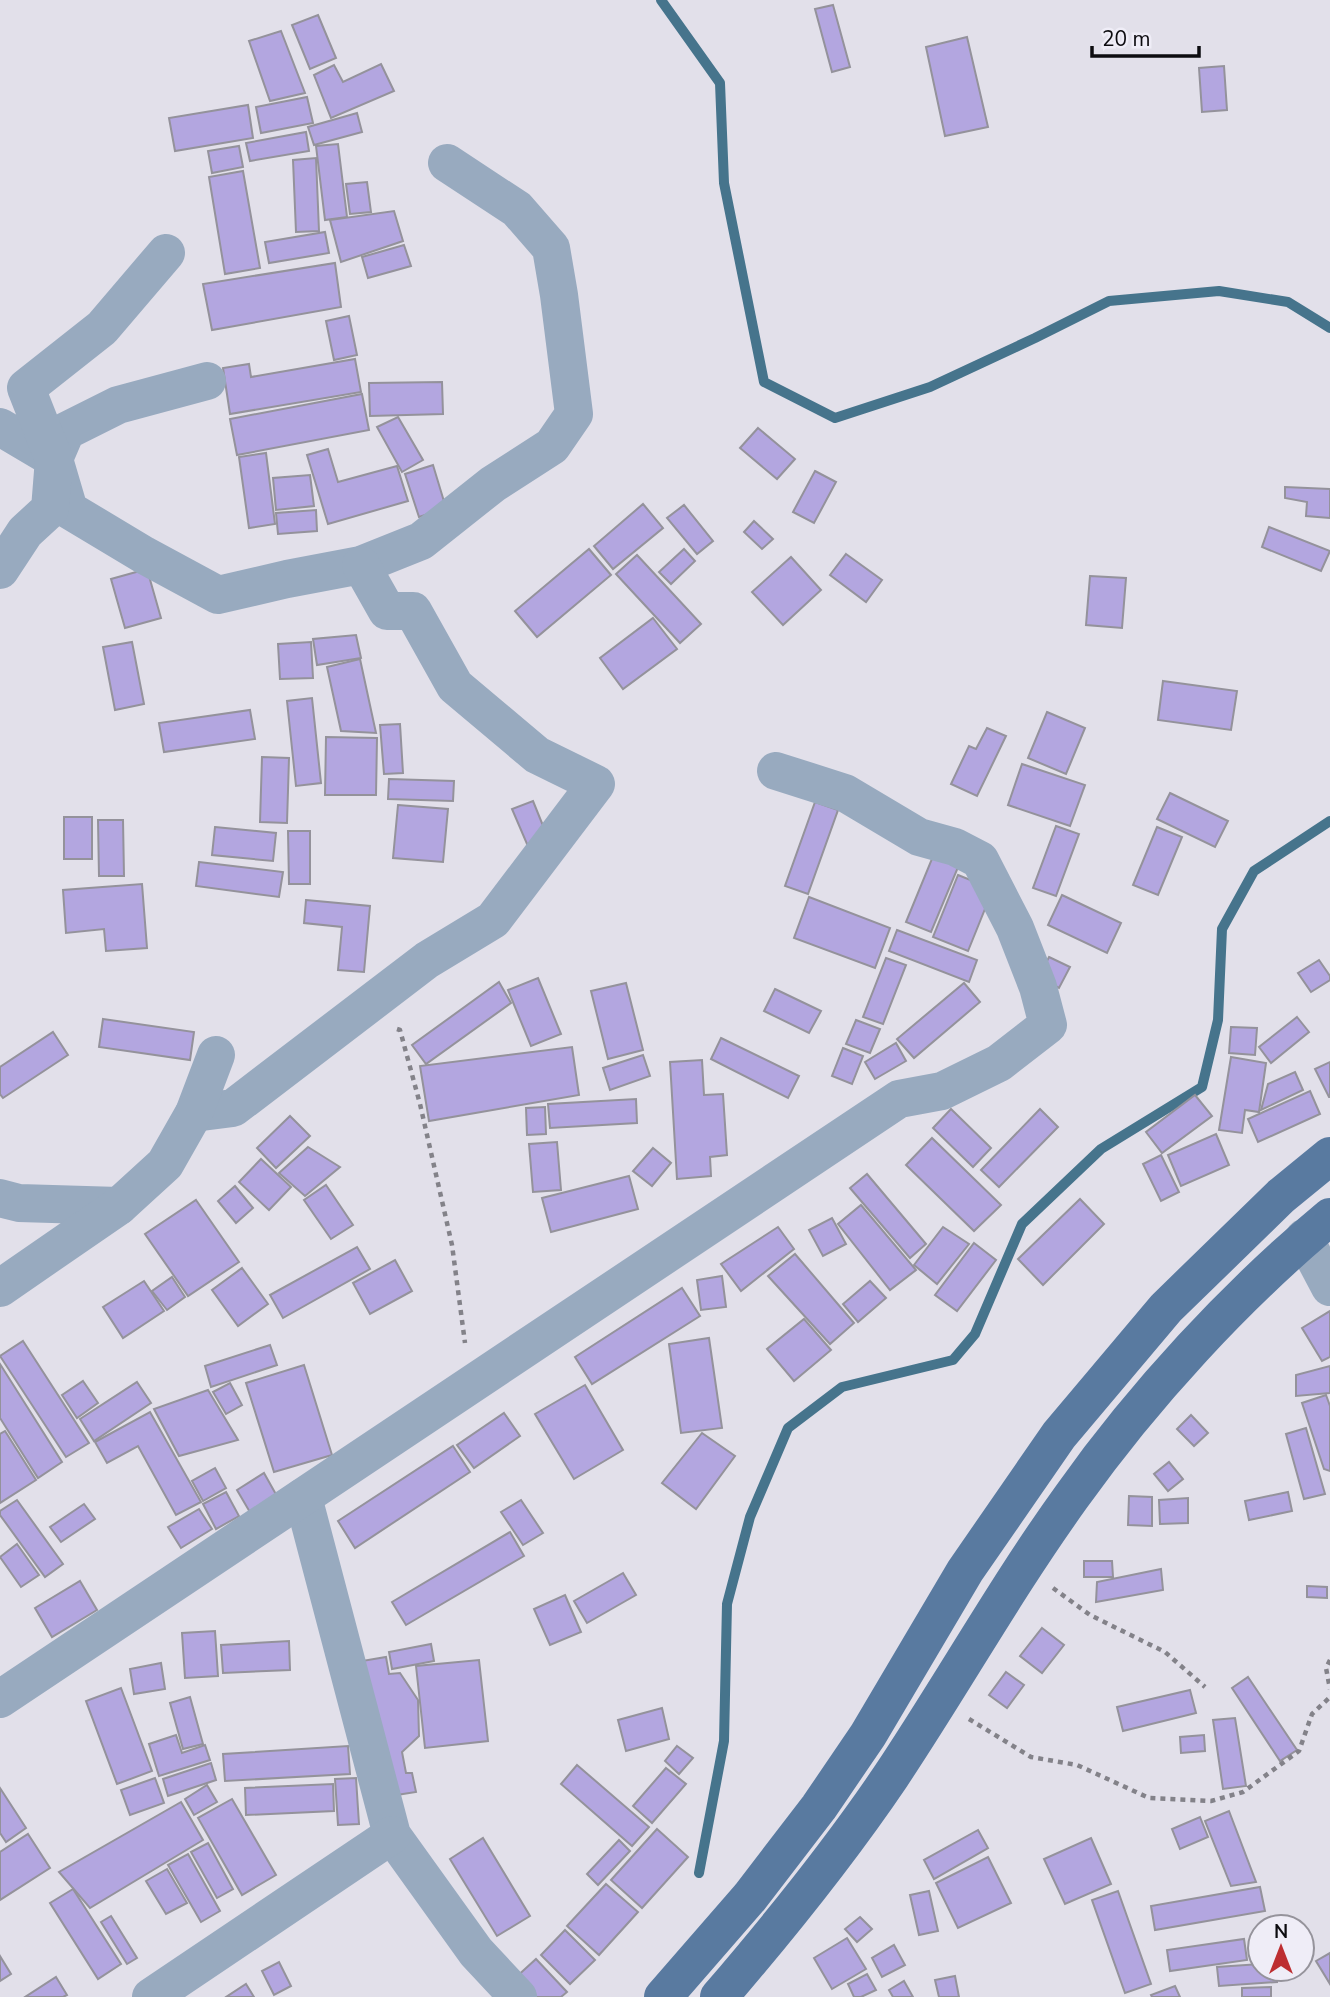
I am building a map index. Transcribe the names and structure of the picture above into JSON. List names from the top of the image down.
{
  "scale_bar": "20 m",
  "north": "top"
}
